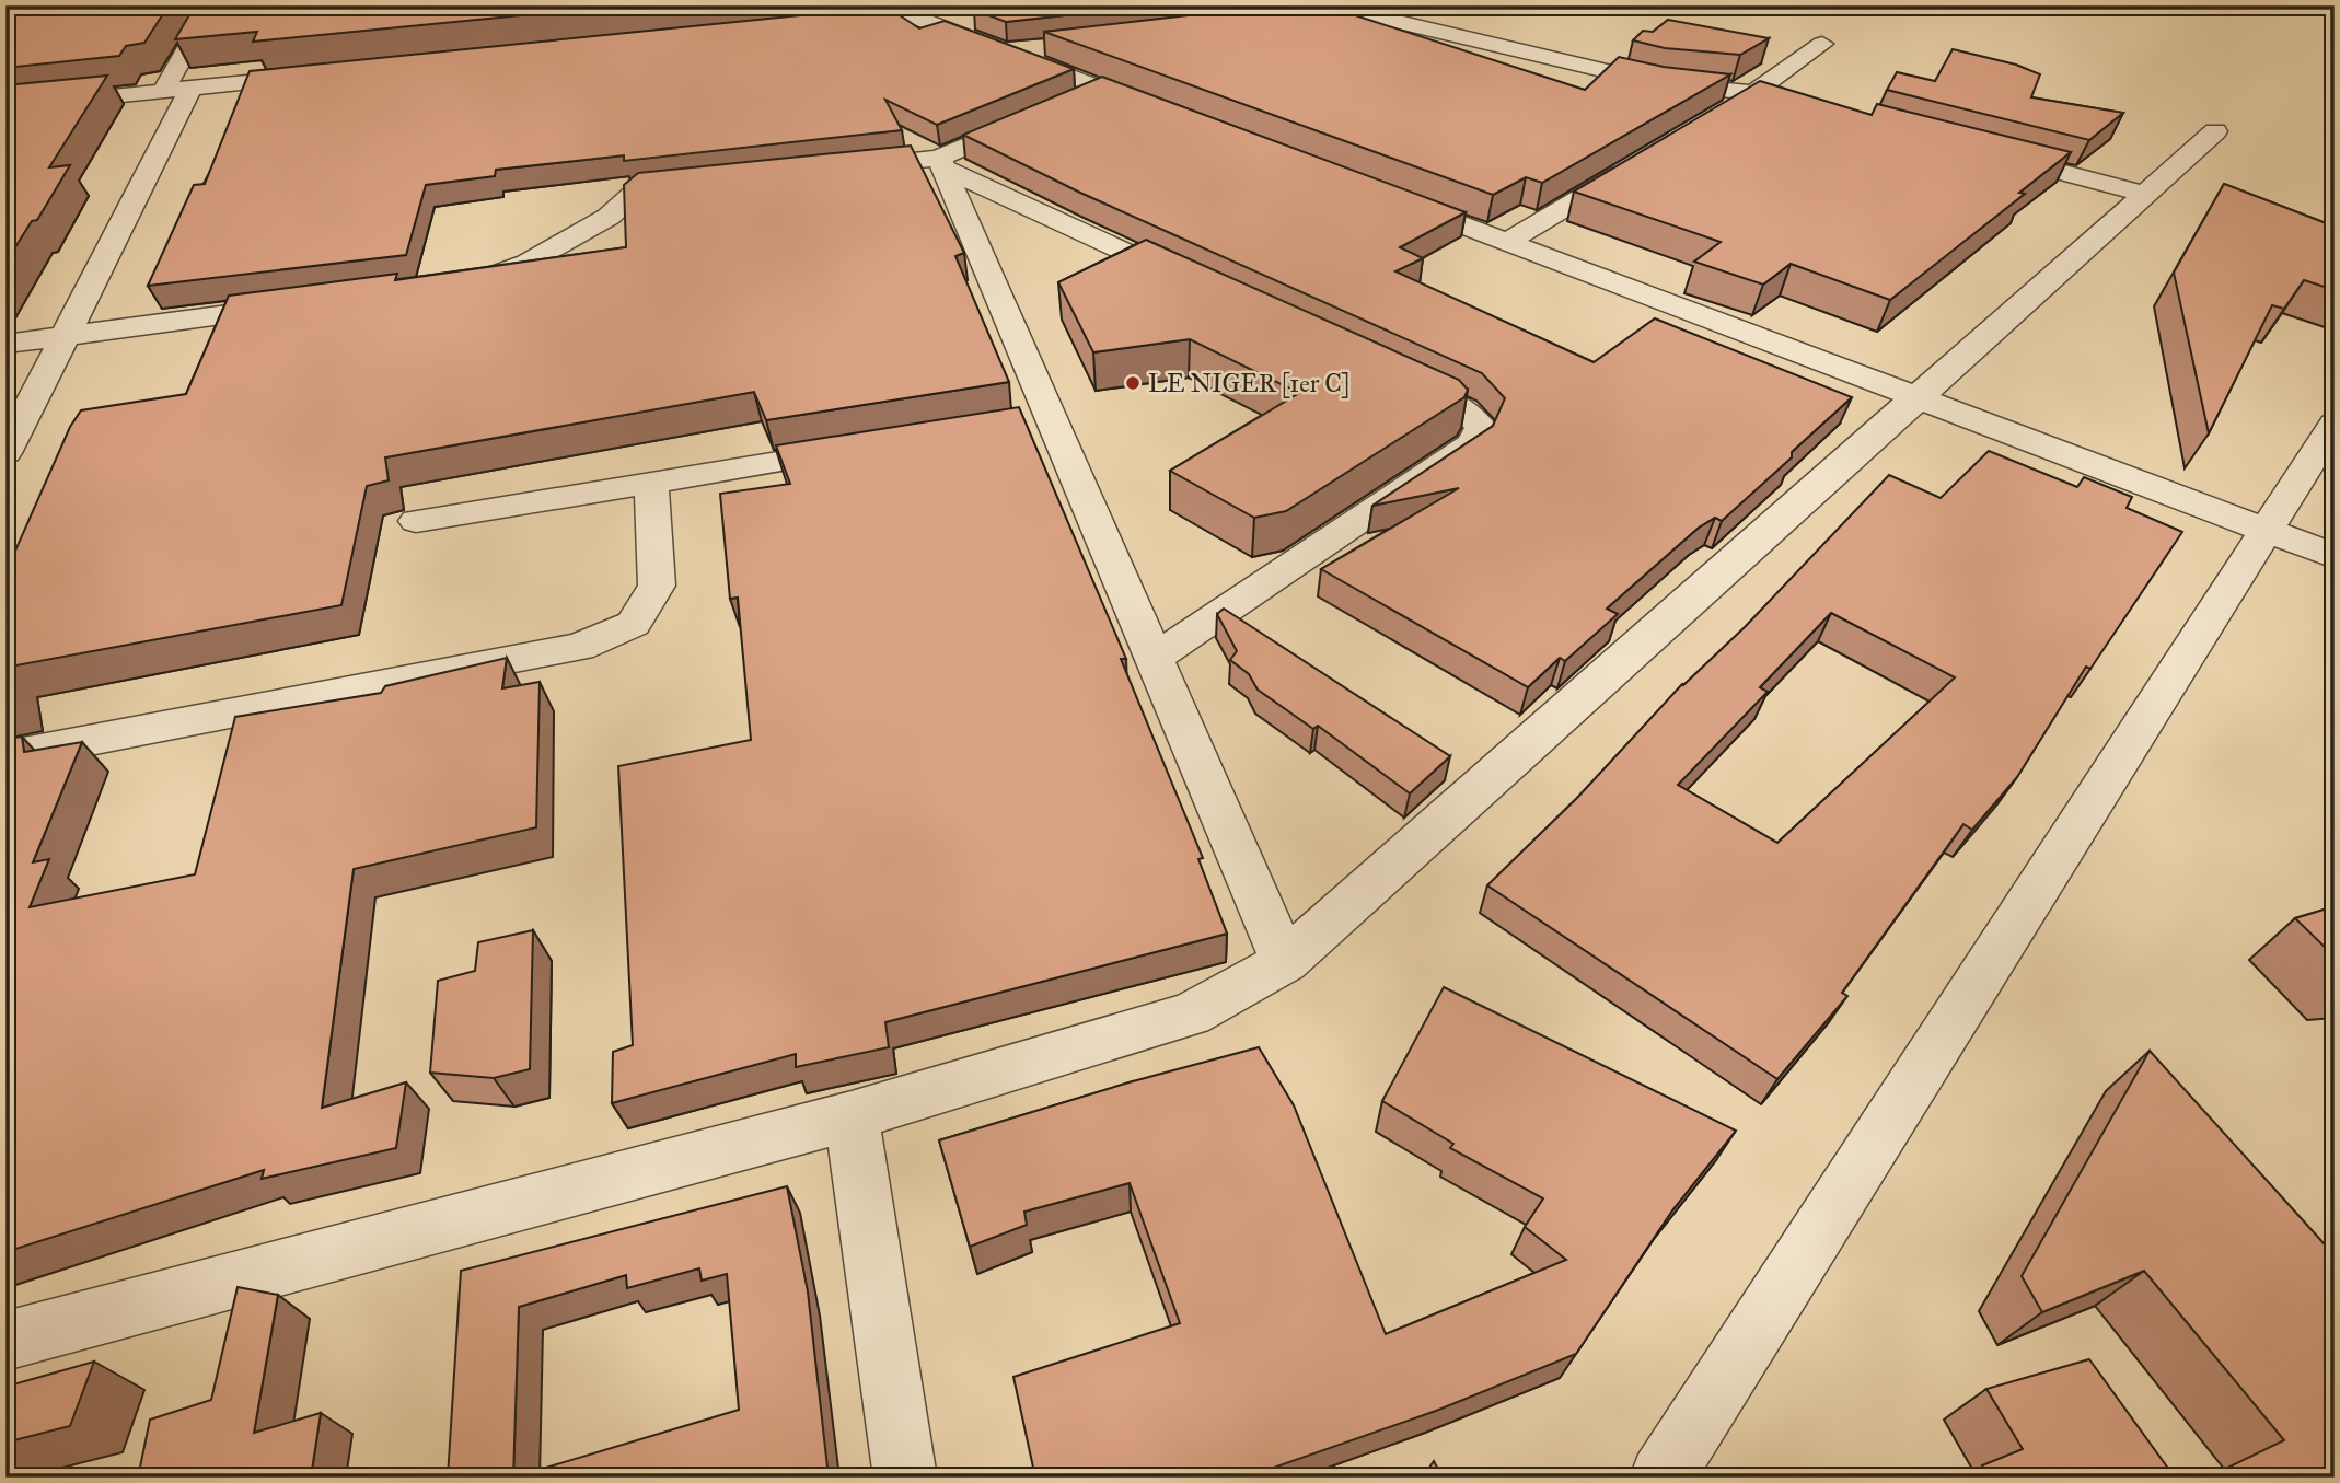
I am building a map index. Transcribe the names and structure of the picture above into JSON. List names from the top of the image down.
{
  "places": ["LE NIGER [1er C]"]
}
